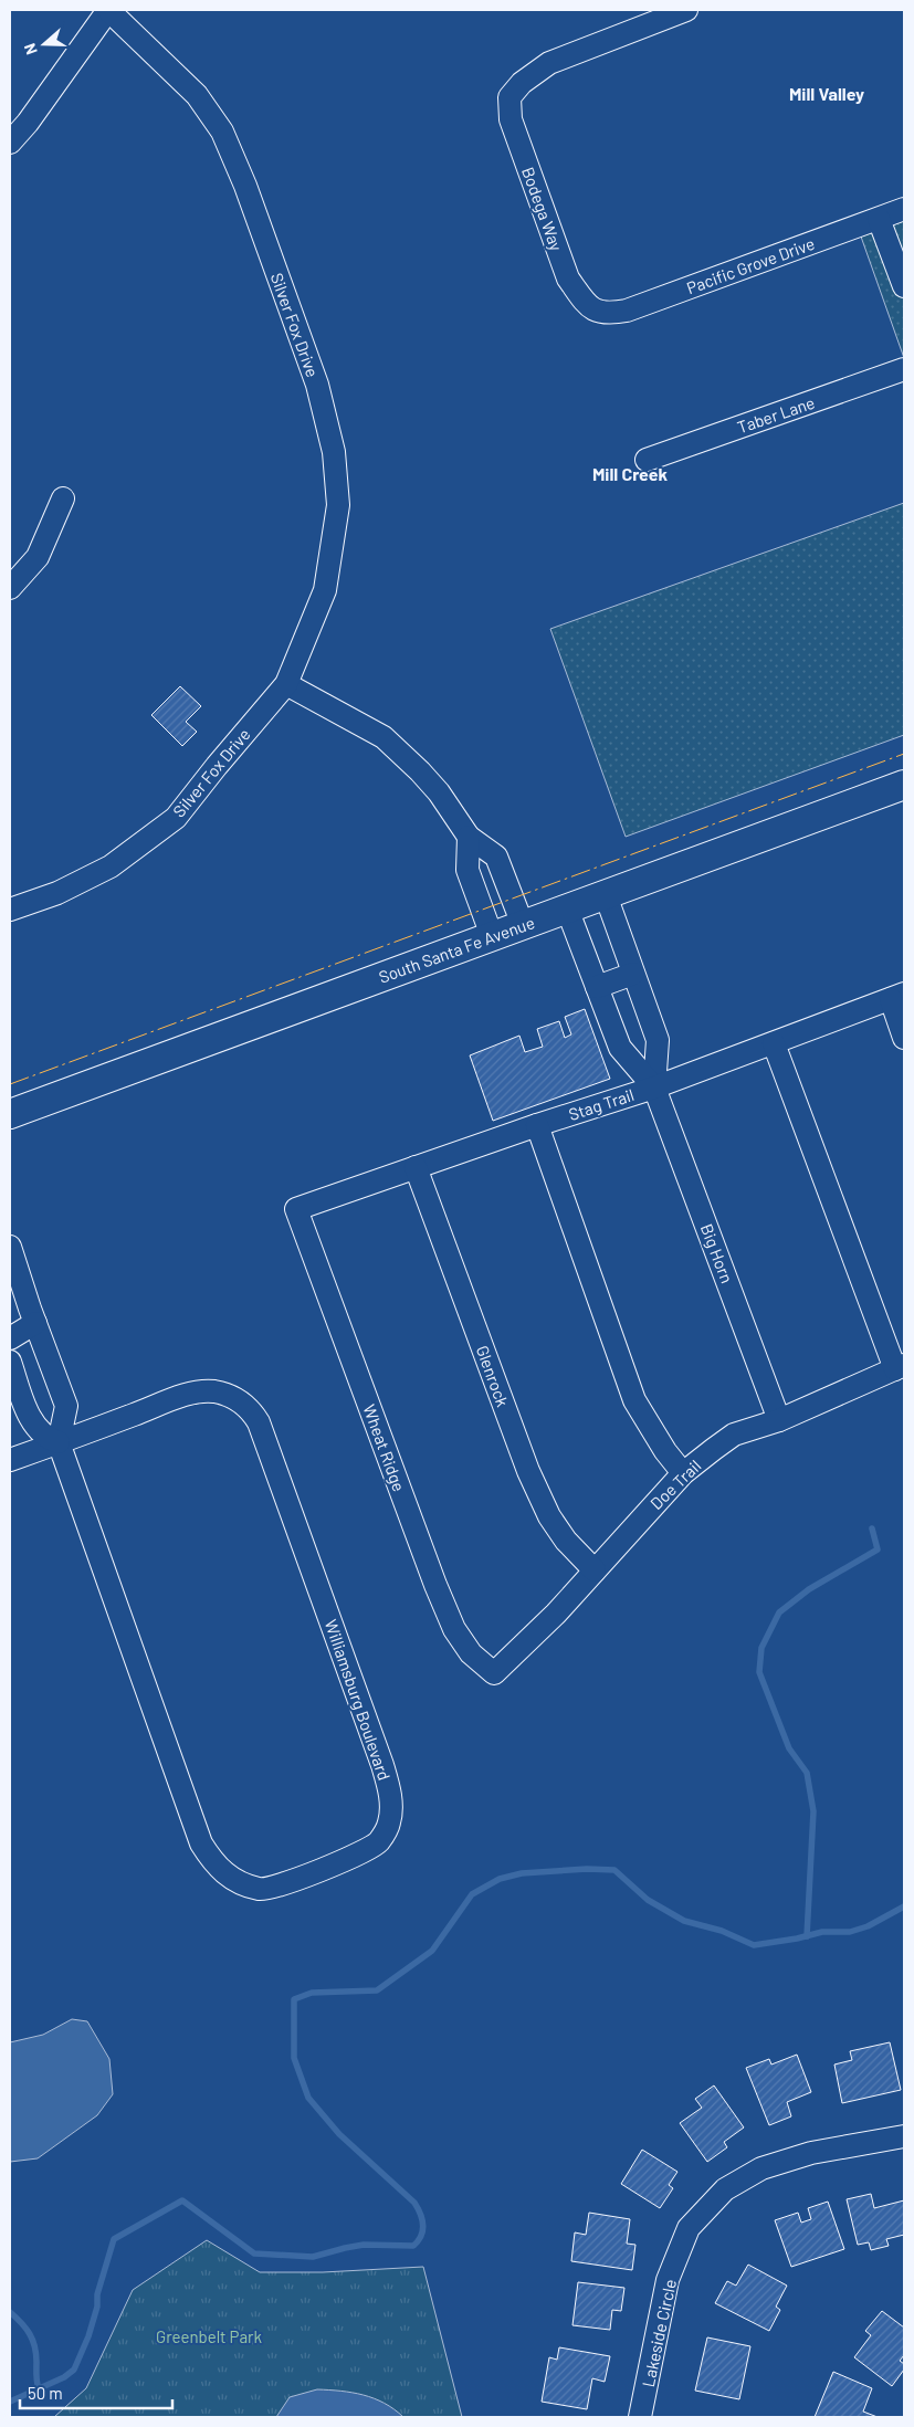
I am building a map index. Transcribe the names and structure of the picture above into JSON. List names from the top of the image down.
{
  "streets": {
    "main road": ["South Santa Fe Avenue"],
    "street": [
      "Bodega Way",
      "Pacific Grove Drive",
      "Silver Fox Drive",
      "Taber Lane",
      "Stag Trail",
      "Big Horn",
      "Glenrock",
      "Wheat Ridge",
      "Doe Trail",
      "Williamsburg Boulevard",
      "Lakeside Circle"
    ]
  },
  "crossings": [
    ["Bodega Way", "Pacific Grove Drive"],
    ["South Santa Fe Avenue", "Big Horn"],
    ["Stag Trail", "Big Horn"],
    ["Stag Trail", "Glenrock"],
    ["Stag Trail", "Wheat Ridge"],
    ["Big Horn", "Doe Trail"],
    ["Glenrock", "Doe Trail"],
    ["Wheat Ridge", "Doe Trail"]
  ],
  "districts": ["Mill Valley", "Mill Creek"],
  "parks": ["Greenbelt Park"],
  "scale_bar": "50 m",
  "north": "left"
}
